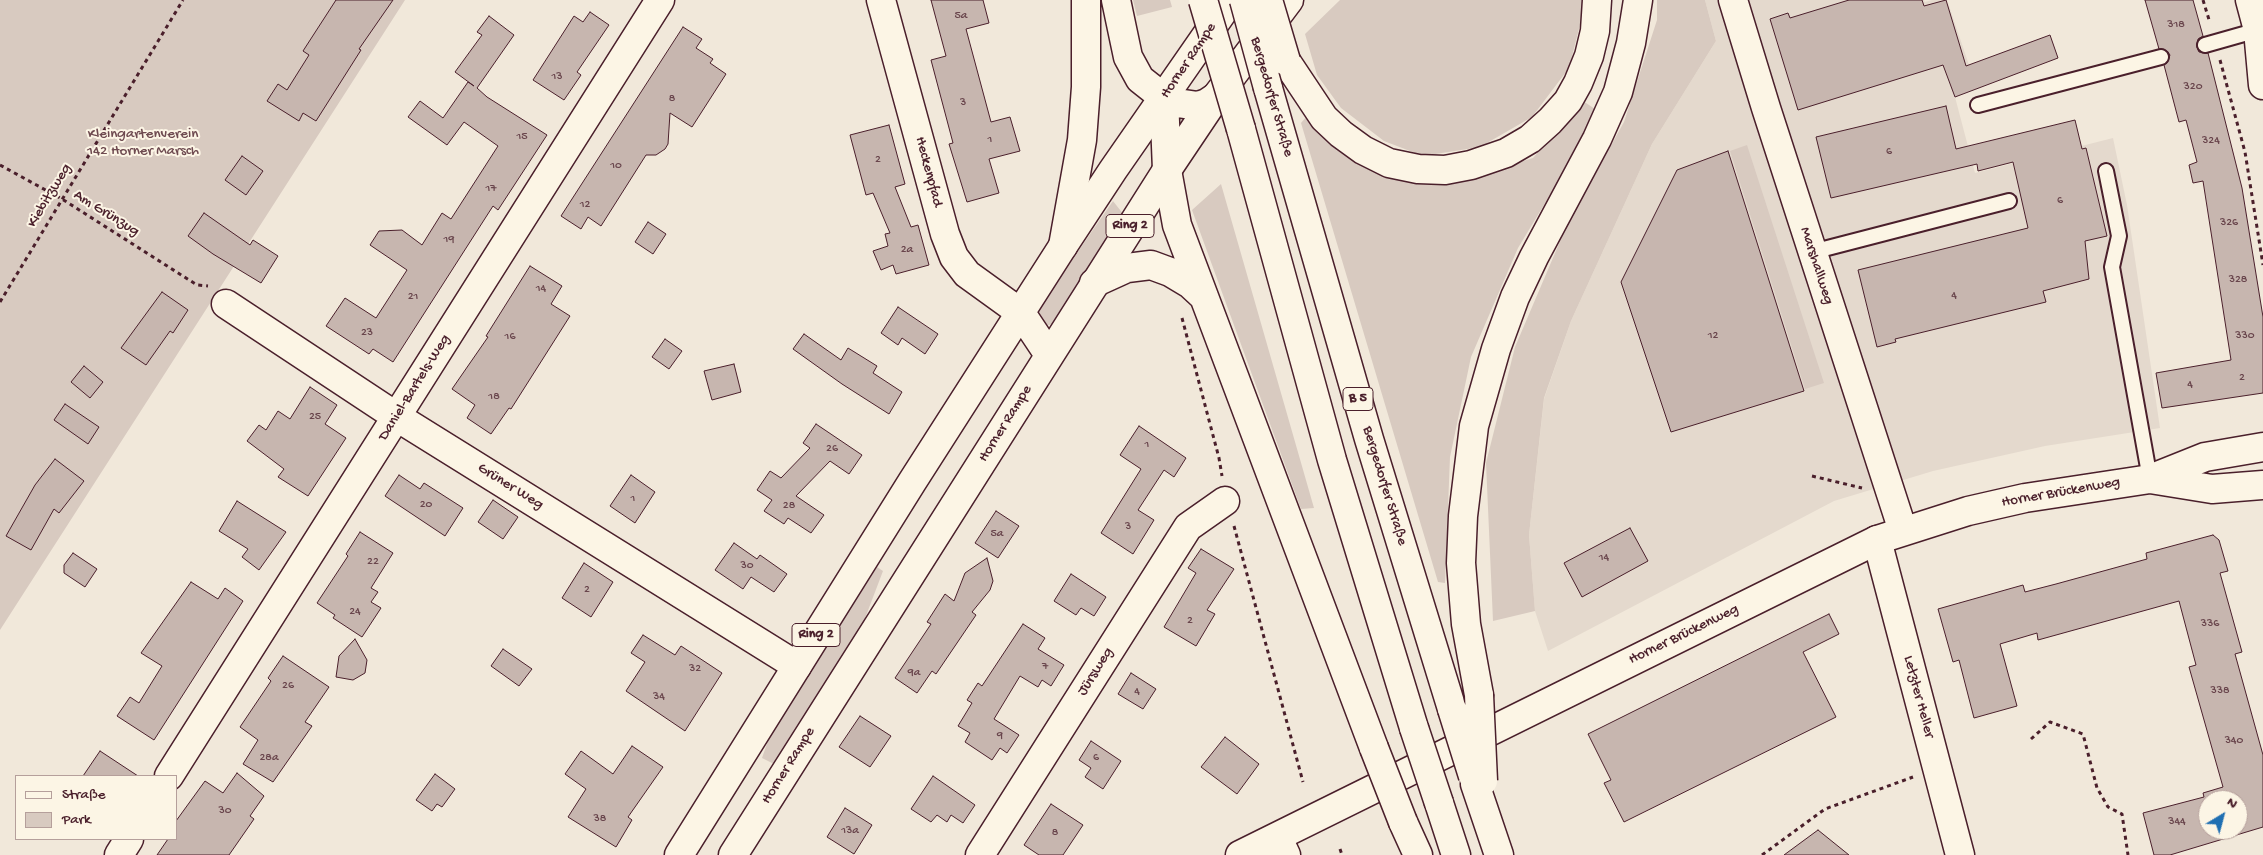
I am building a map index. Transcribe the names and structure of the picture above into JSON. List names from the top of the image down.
{
  "streets": {
    "main road": [
      "Horner Rampe",
      "Bergedorfer Straße",
      "Heckenpfad",
      "Ring 2",
      "Marshallweg",
      "Daniel-Bartels-Weg",
      "B 5",
      "Grüner Weg",
      "Horner Brückenweg",
      "Jürsweg",
      "Letzter Heller"
    ],
    "path": ["Kiebitzweg", "Am Grünzug"]
  },
  "crossings": [
    ["Horner Rampe", "Heckenpfad"],
    ["Horner Rampe", "Grüner Weg"],
    ["Kiebitzweg", "Am Grünzug"],
    ["Marshallweg", "Horner Brückenweg"],
    ["Daniel-Bartels-Weg", "Grüner Weg"],
    ["Horner Brückenweg", "Letzter Heller"]
  ],
  "parks": ["Kleingartenverein 142 Horner Marsch"],
  "house_numbers": [
    "5a",
    "318",
    "13",
    "320",
    "8",
    "3",
    "15",
    "1",
    "324",
    "6",
    "2",
    "10",
    "17",
    "6",
    "12",
    "326",
    "19",
    "2a",
    "328",
    "14",
    "4",
    "21",
    "23",
    "12",
    "330",
    "16",
    "2",
    "4",
    "18",
    "25",
    "1",
    "26",
    "1",
    "20",
    "28",
    "3",
    "5a",
    "14",
    "22",
    "30",
    "2",
    "24",
    "2",
    "336",
    "7",
    "32",
    "9a",
    "26",
    "338",
    "4",
    "34",
    "9",
    "340",
    "28a",
    "6",
    "30",
    "38",
    "344",
    "13a",
    "8"
  ],
  "legend": ["Straße", "Park"],
  "north": "top right"
}
